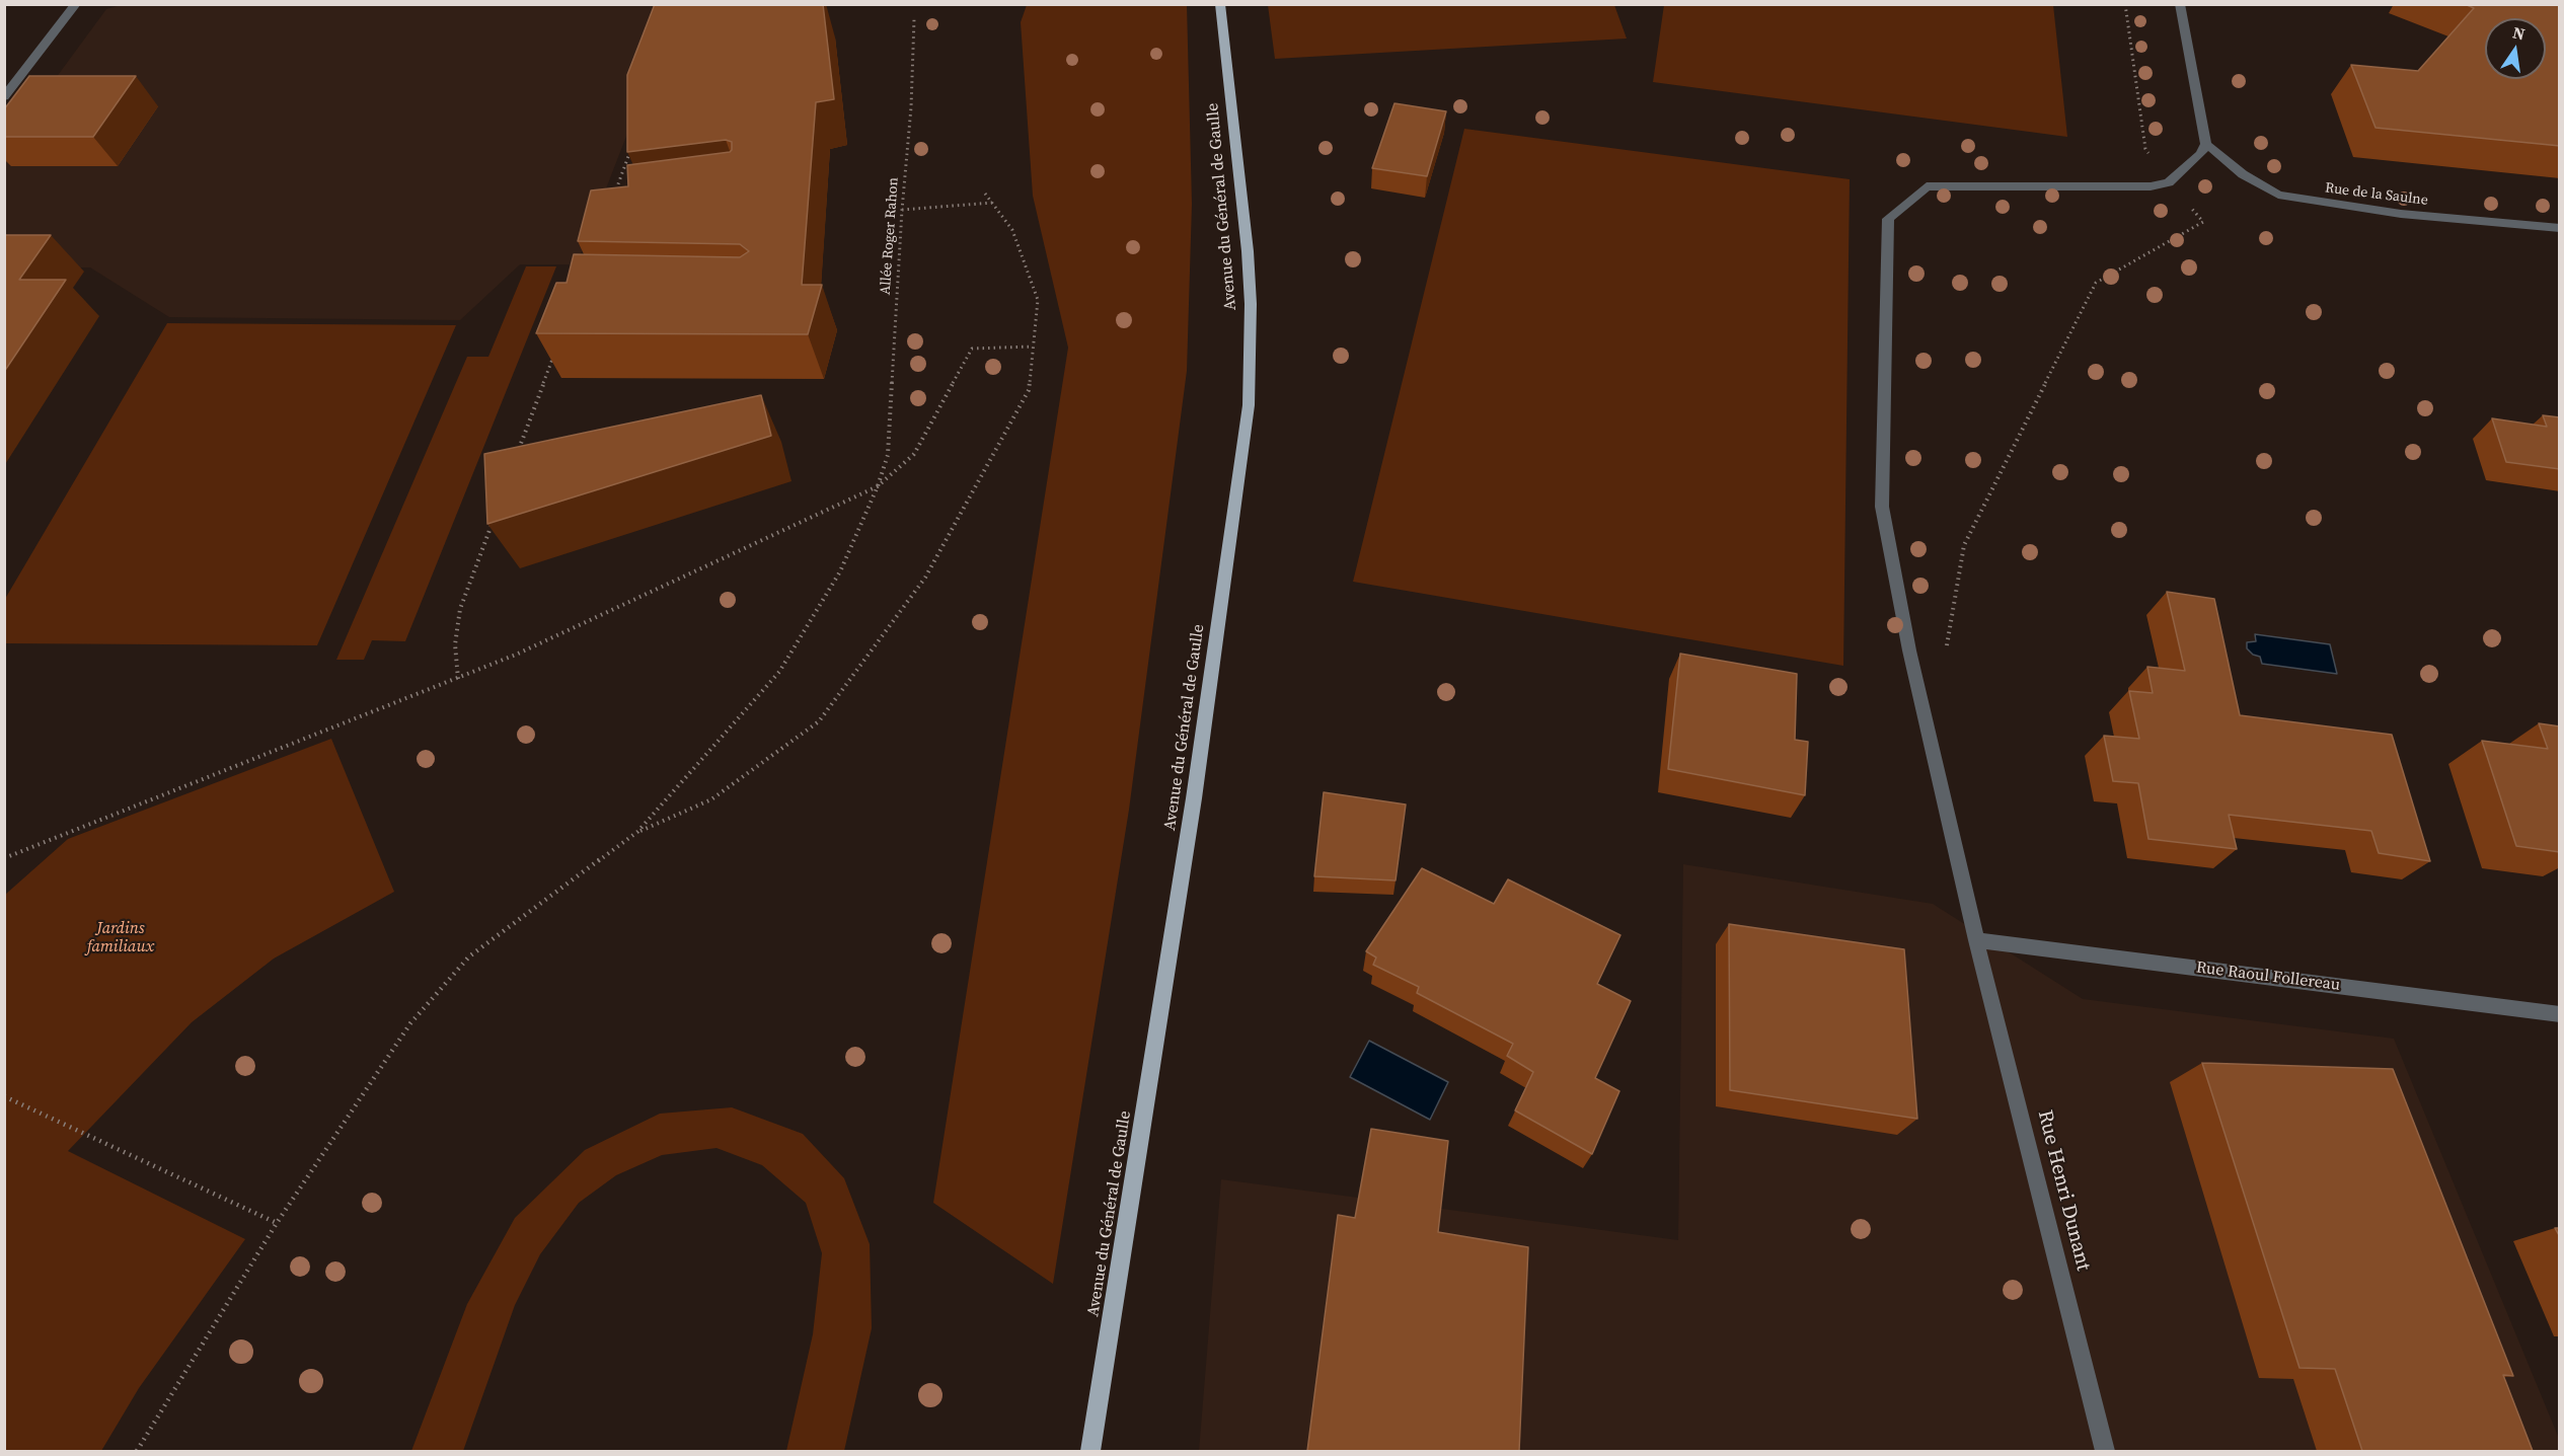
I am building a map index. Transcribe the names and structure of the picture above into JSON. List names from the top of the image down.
{
  "streets": {
    "main road": ["Avenue du Général de Gaulle"],
    "street": ["Rue de la Saulne", "Rue Raoul Follereau", "Rue Henri Dunant"],
    "path": ["Allée Roger Rahon"]
  },
  "crossings": [
    ["Rue Raoul Follereau", "Rue Henri Dunant"]
  ],
  "parks": ["Jardins familiaux"],
  "north": "top"
}
